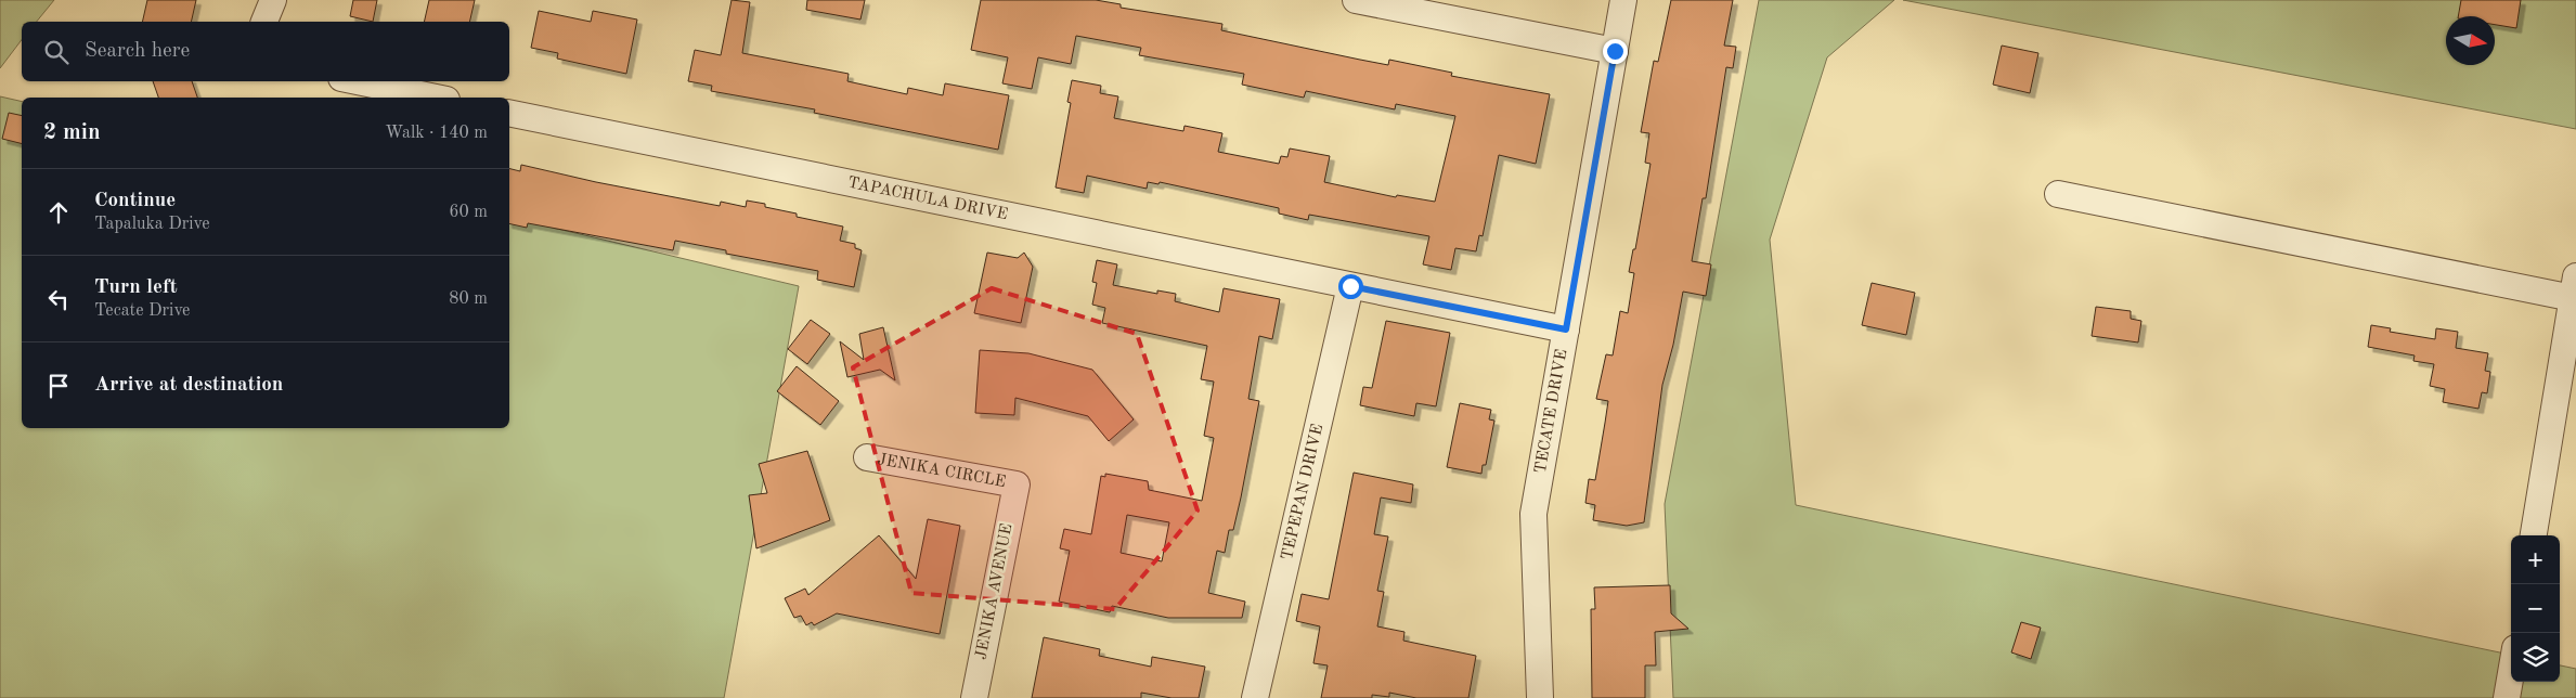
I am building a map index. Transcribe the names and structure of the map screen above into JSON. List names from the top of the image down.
{
  "streets": {
    "street": [
      "TAPACHULA DRIVE",
      "TECATE DRIVE",
      "JENIKA CIRCLE",
      "TEPEPAN DRIVE",
      "JENIKA AVENUE"
    ]
  },
  "crossings": [
    ["TAPACHULA DRIVE", "TECATE DRIVE"],
    ["TAPACHULA DRIVE", "TEPEPAN DRIVE"],
    ["JENIKA CIRCLE", "JENIKA AVENUE"]
  ],
  "north": "right",
  "page": {
    "search": "Search here",
    "heading": ["2 min", "Walk · 140 m"],
    "list": [
      ["Continue", "Tapaluka Drive", "60 m"],
      ["Turn left", "Tecate Drive", "80 m"],
      "Arrive at destination"
    ],
    "map_buttons": ["+", "−"]
  }
}
